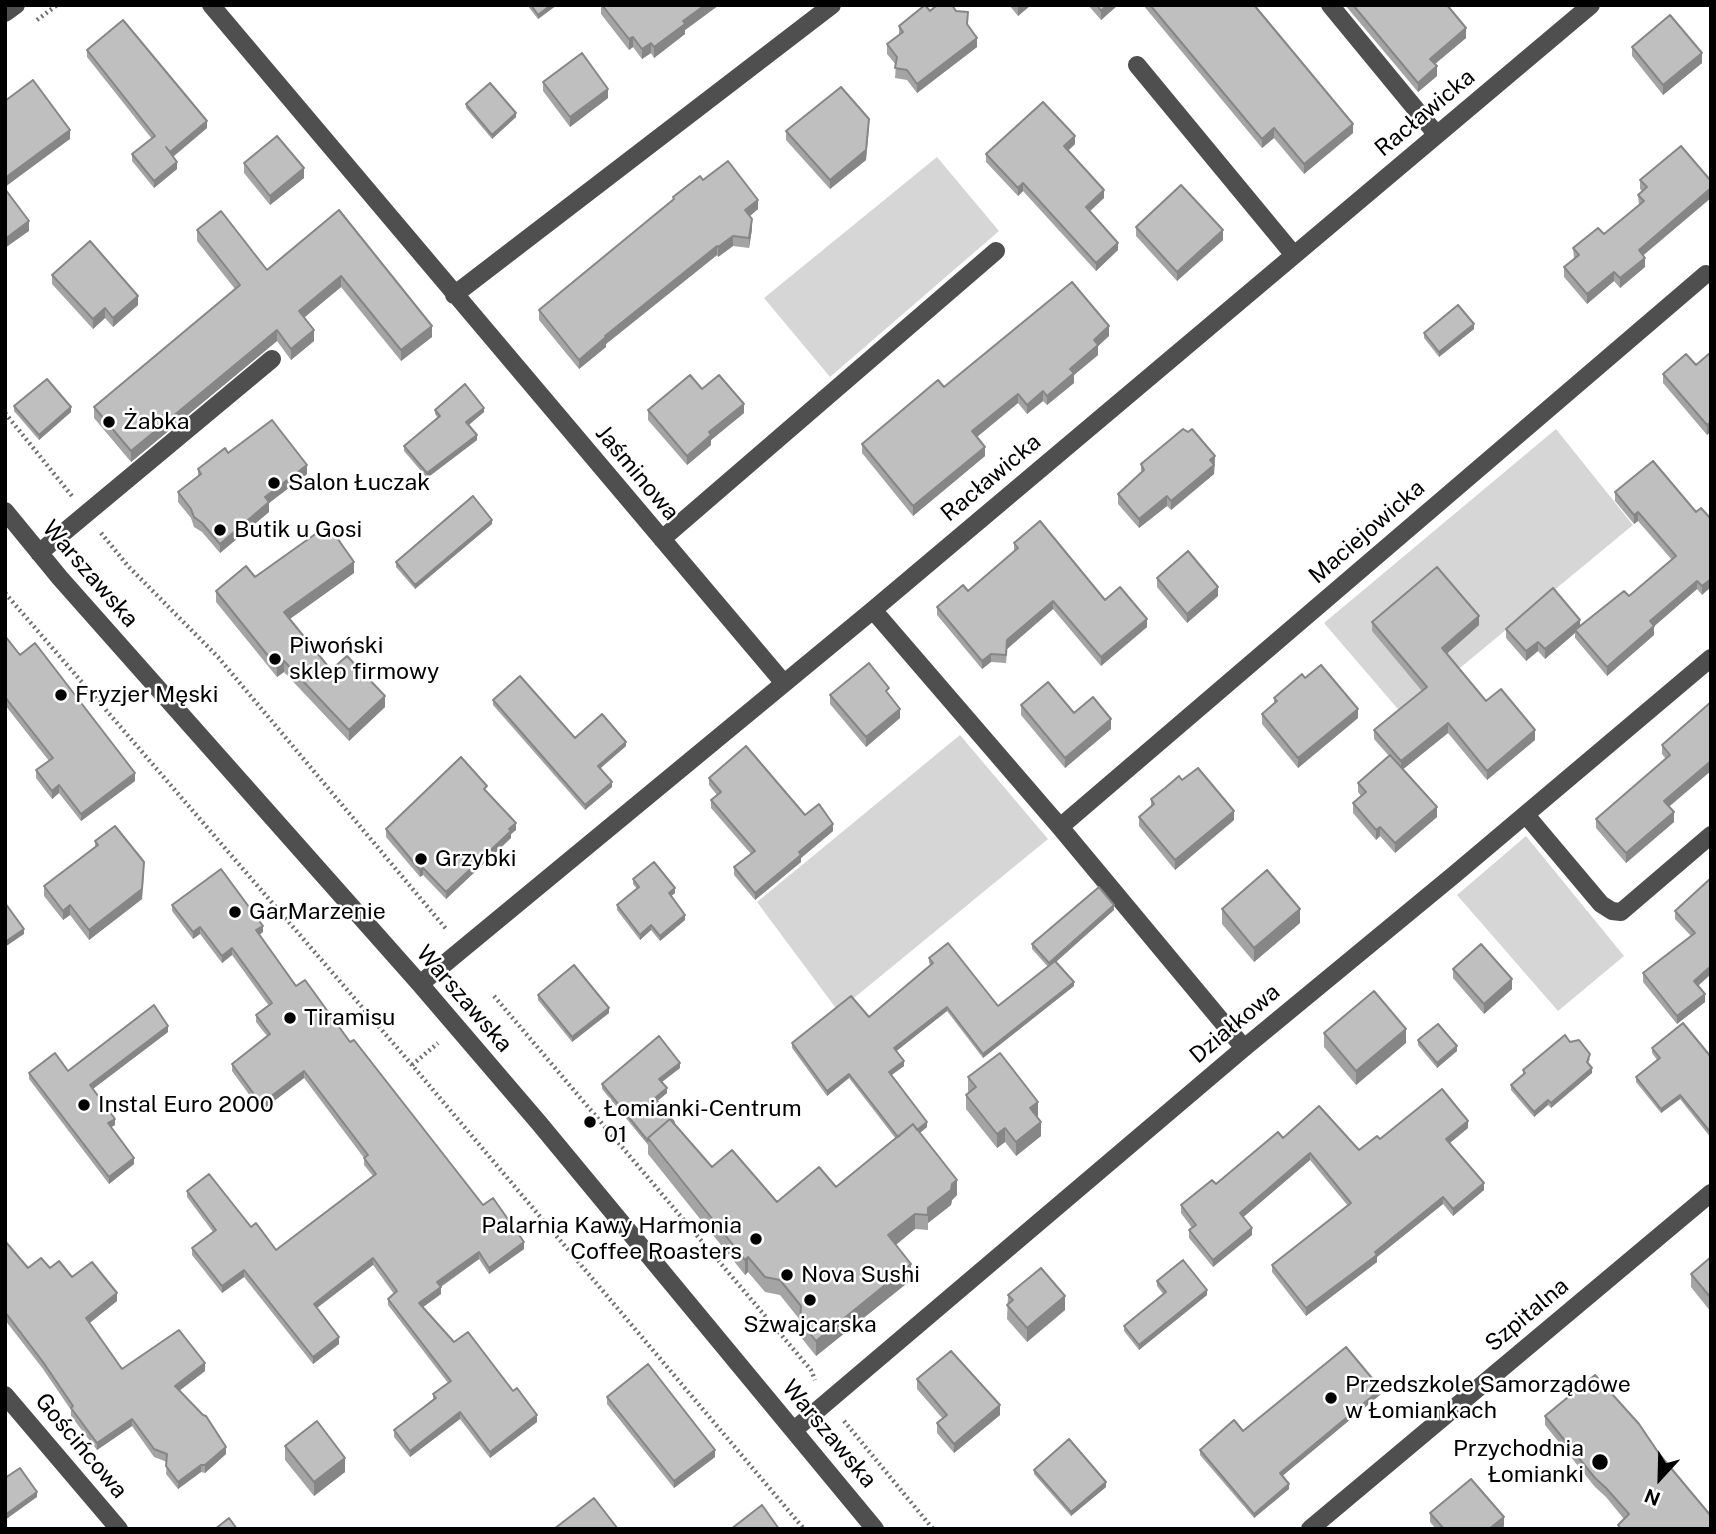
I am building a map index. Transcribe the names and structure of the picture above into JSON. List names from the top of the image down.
{
  "streets": {
    "street": [
      "Racławicka",
      "Jaśminowa",
      "Maciejowicka",
      "Warszawska",
      "Działkowa",
      "Szpitalna",
      "Gościńcowa"
    ]
  },
  "crossings": [
    ["Racławicka", "Jaśminowa"],
    ["Racławicka", "Warszawska"],
    ["Warszawska", "Działkowa"]
  ],
  "places": [
    "Żabka",
    "Salon Łuczak",
    "Butik u Gosi",
    "Piwoński sklep firmowy",
    "Fryzjer Męski",
    "Grzybki",
    "GarMarzenie",
    "Tiramisu",
    "Instal Euro 2000",
    "Łomianki-Centrum 01",
    "Palarnia Kawy Harmonia Coffee Roasters",
    "Nova Sushi",
    "Szwajcarska",
    "Przedszkole Samorządowe w Łomiankach",
    "Przychodnia Łomianki"
  ],
  "north": "bottom"
}
